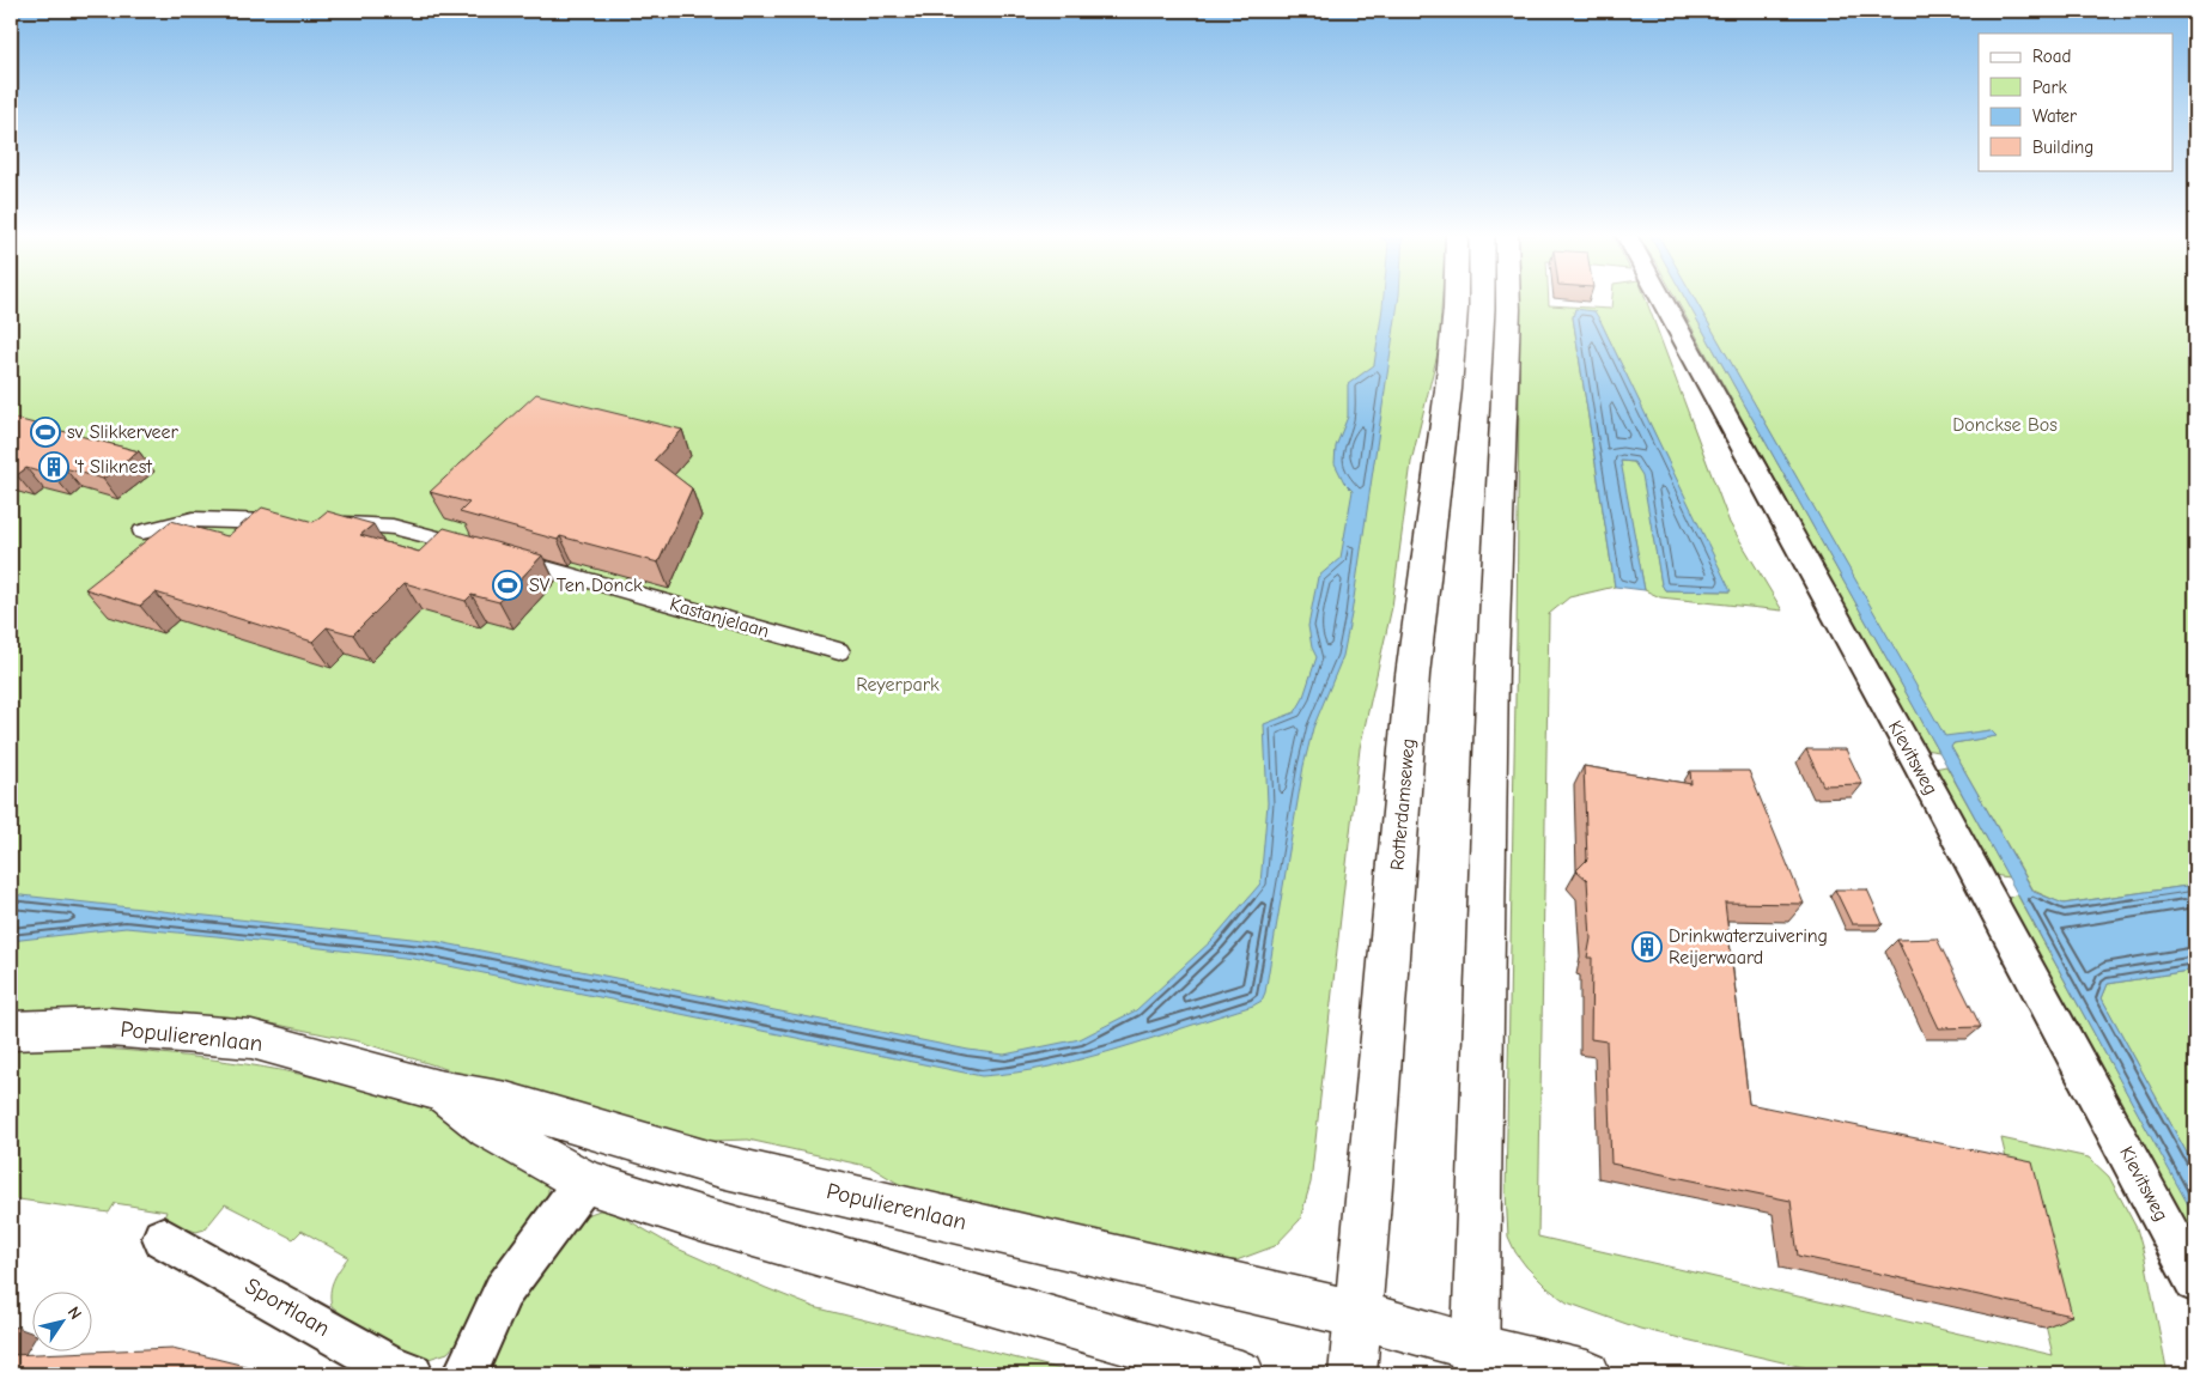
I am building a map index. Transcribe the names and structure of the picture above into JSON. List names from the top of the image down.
{
  "streets": {
    "main road": ["Rotterdamseweg", "Populierenlaan"],
    "street": ["Kastanjelaan", "Kievitsweg", "Sportlaan"]
  },
  "crossings": [
    ["Rotterdamseweg", "Populierenlaan"]
  ],
  "parks": ["Donckse Bos", "Reyerpark"],
  "places": {
    "sports": ["sv Slikkerveer", "SV Ten Donck"],
    "building": ["'t Sliknest", "Drinkwaterzuivering Reijerwaard"]
  },
  "legend": [
    "Road",
    "Park",
    "Water",
    "Building"
  ],
  "north": "top right"
}
